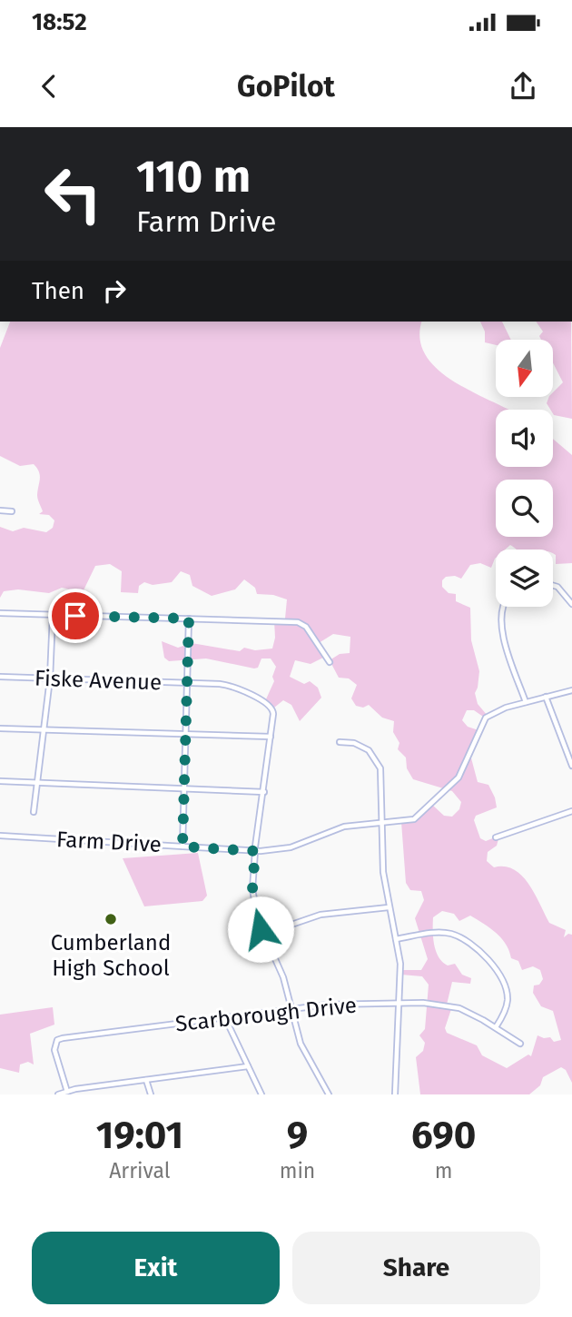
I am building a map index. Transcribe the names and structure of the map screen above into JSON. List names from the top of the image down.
{
  "streets": {
    "street": ["Fiske Avenue", "Farm Drive", "Scarborough Drive"]
  },
  "places": ["Cumberland High School"],
  "north": "bottom",
  "page": {
    "status": "18:52",
    "header": "GoPilot",
    "turn": ["110 m", "Farm Drive"],
    "then": "Then",
    "eta": [
      "19:01",
      "Arrival",
      "9",
      "min",
      "690",
      "m"
    ],
    "buttons": ["Exit", "Share"]
  }
}
